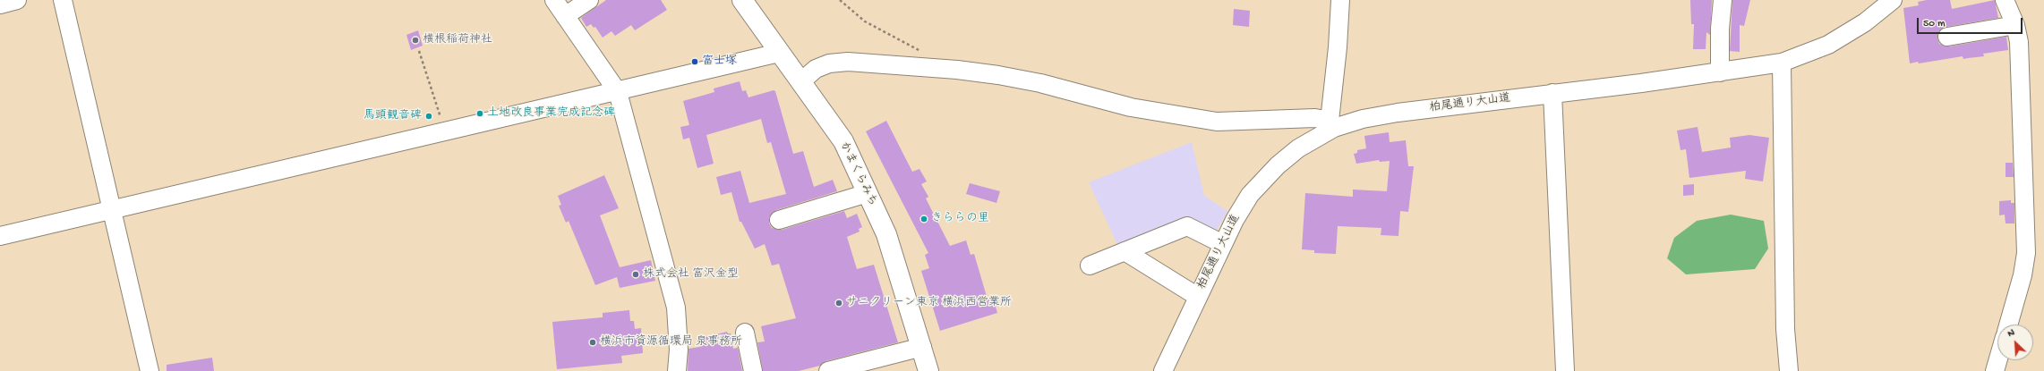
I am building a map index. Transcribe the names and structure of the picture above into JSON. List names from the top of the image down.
{
  "streets": {
    "main road": ["かまくらみち"],
    "street": ["柏尾通り大山道"]
  },
  "places": [
    "横根稲荷神社",
    "富士塚",
    "土地改良事業完成記念碑",
    "馬頭観音碑",
    "きららの里",
    "株式会社 富沢金型",
    "サニクリーン東京 横浜西営業所",
    "横浜市資源循環局 泉事務所"
  ],
  "scale_bar": "50 m",
  "north": "top left"
}
